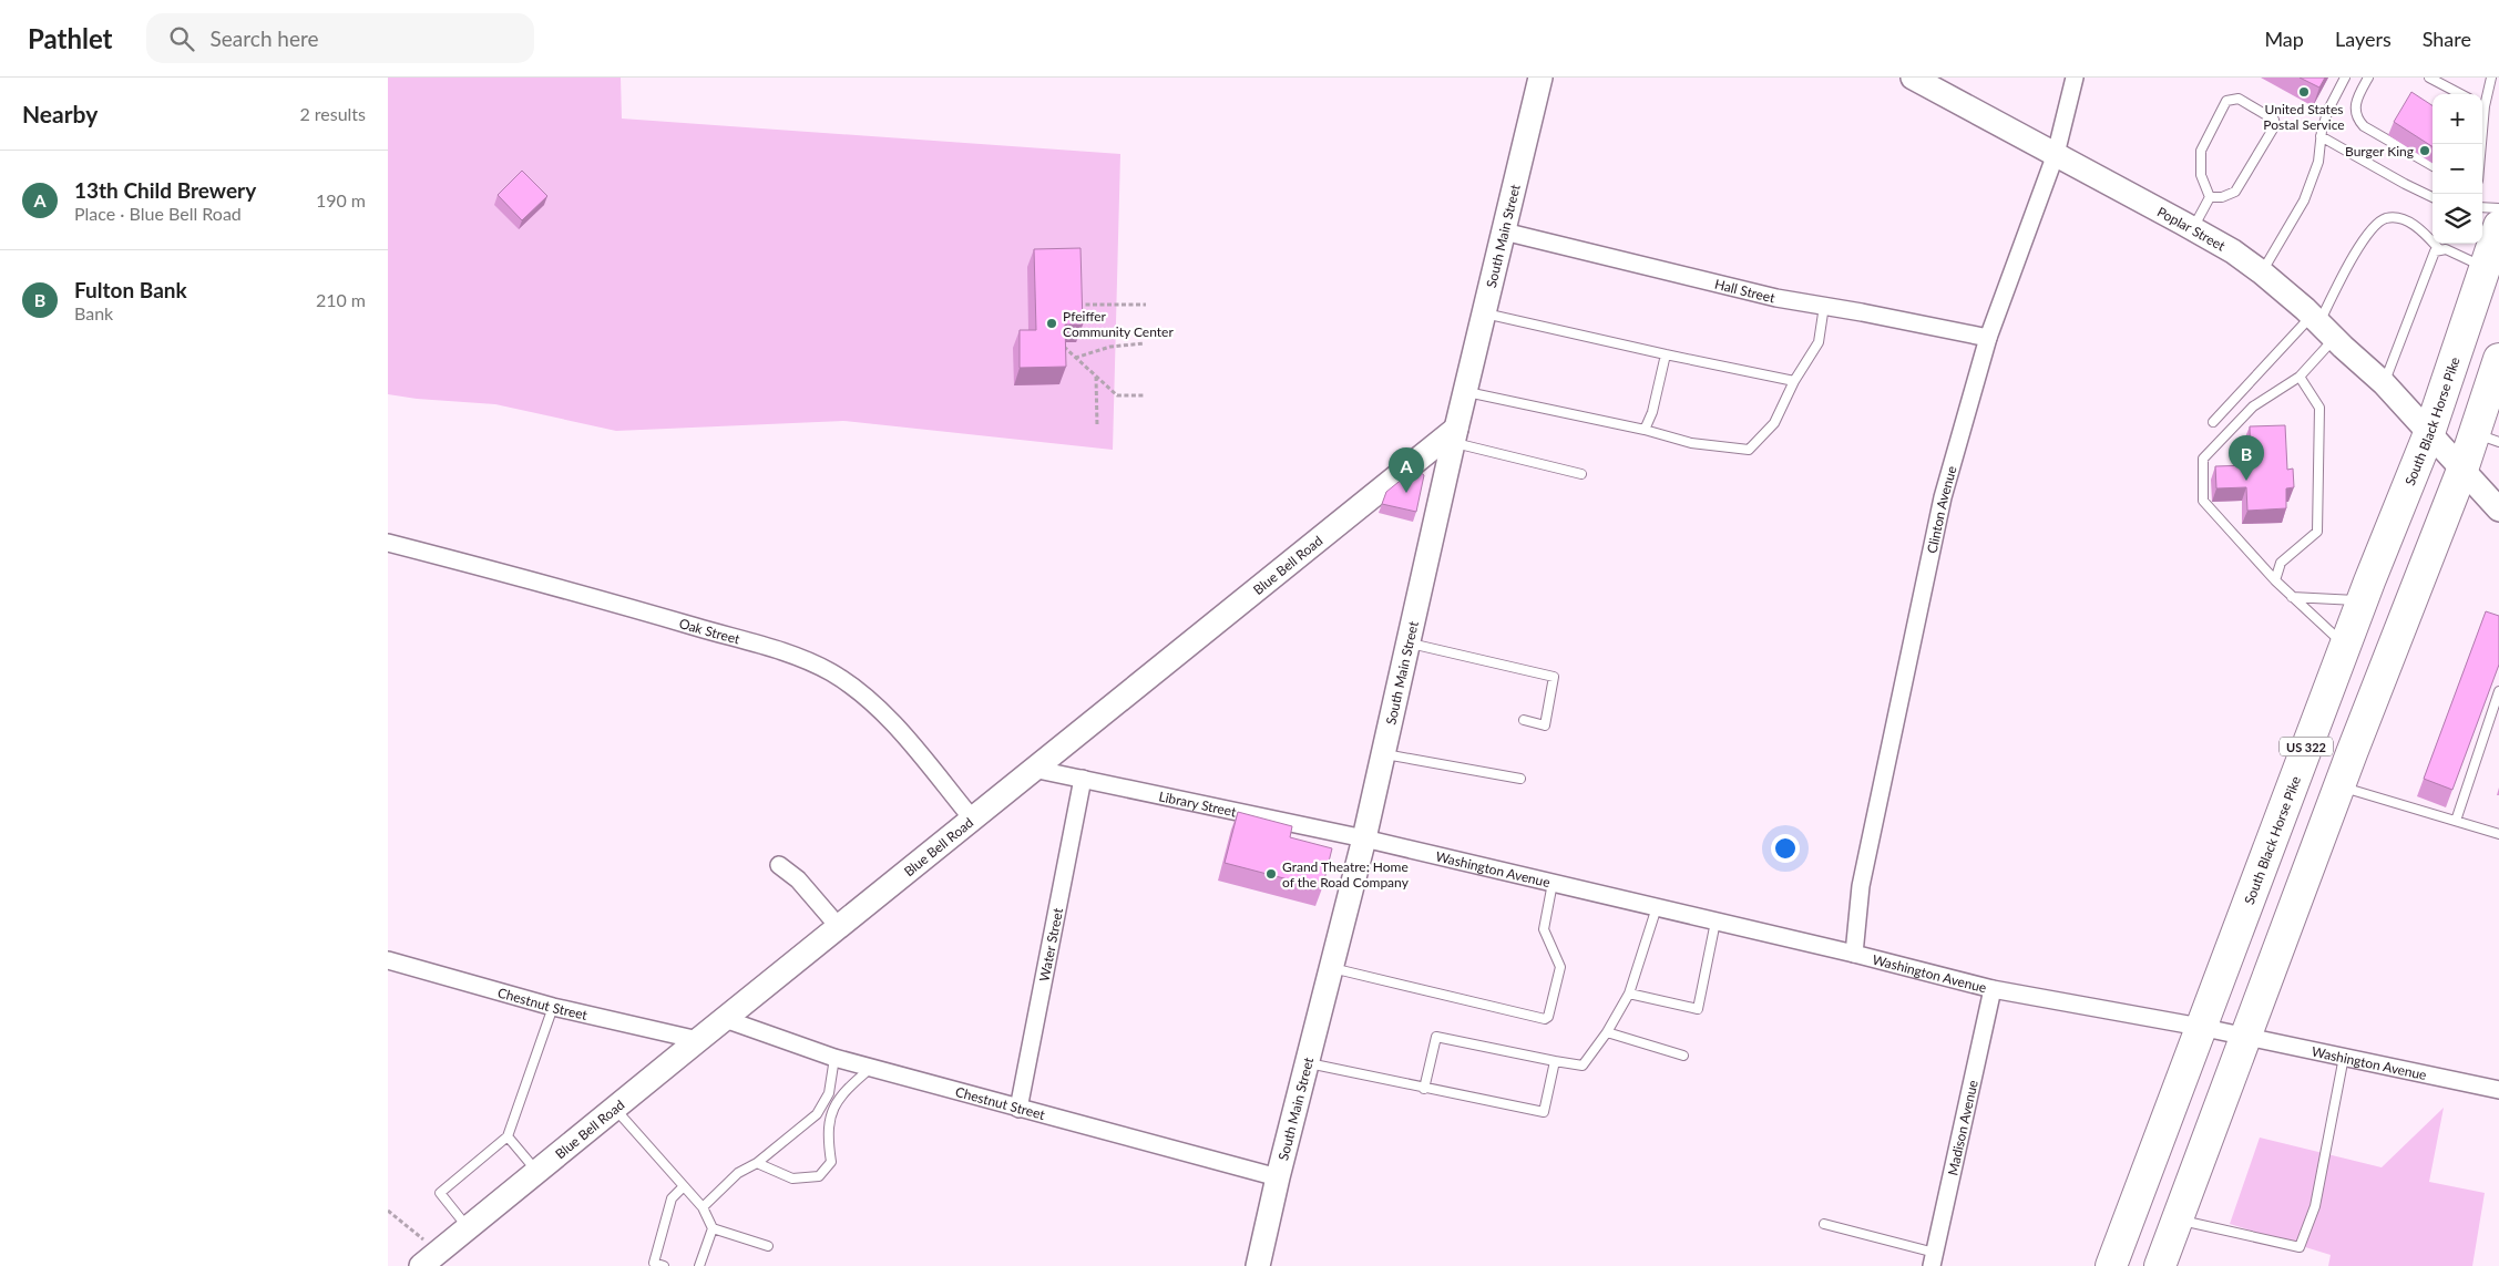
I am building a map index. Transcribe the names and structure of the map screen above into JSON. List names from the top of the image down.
{
  "streets": {
    "highway": ["South Black Horse Pike", "US 322"],
    "street": [
      "Poplar Street",
      "South Main Street",
      "Hall Street",
      "Clinton Avenue",
      "Blue Bell Road",
      "Oak Street",
      "Library Street",
      "Washington Avenue",
      "Water Street",
      "Chestnut Street",
      "Madison Avenue"
    ]
  },
  "crossings": [
    ["Poplar Street", "South Black Horse Pike"],
    ["Poplar Street", "Clinton Avenue"],
    ["Poplar Street", "US 322"],
    ["South Main Street", "Hall Street"],
    ["South Main Street", "Blue Bell Road"],
    ["South Main Street", "Library Street"],
    ["South Main Street", "Washington Avenue"],
    ["South Main Street", "Chestnut Street"],
    ["Hall Street", "Clinton Avenue"],
    ["South Black Horse Pike", "Washington Avenue"],
    ["Clinton Avenue", "Washington Avenue"],
    ["Blue Bell Road", "Oak Street"],
    ["Blue Bell Road", "Library Street"],
    ["Blue Bell Road", "Chestnut Street"],
    ["US 322", "Washington Avenue"],
    ["Library Street", "Washington Avenue"],
    ["Library Street", "Water Street"],
    ["Washington Avenue", "Madison Avenue"],
    ["Water Street", "Chestnut Street"]
  ],
  "places": [
    "United States Postal Service",
    "Burger King",
    "Pfeiffer Community Center",
    "Grand Theatre: Home of the Road Company"
  ],
  "page": {
    "header": "Pathlet",
    "search": "Search here",
    "nav": ["Map", "Layers", "Share"],
    "heading": ["Nearby", "2 results"],
    "map_buttons": ["+", "−"],
    "list": [
      {
        "mark": "A",
        "name": "13th Child Brewery",
        "note": "Place · Blue Bell Road",
        "value": "190 m"
      },
      {
        "mark": "B",
        "name": "Fulton Bank",
        "note": "Bank",
        "value": "210 m"
      }
    ],
    "pins": ["B", "A"]
  }
}
